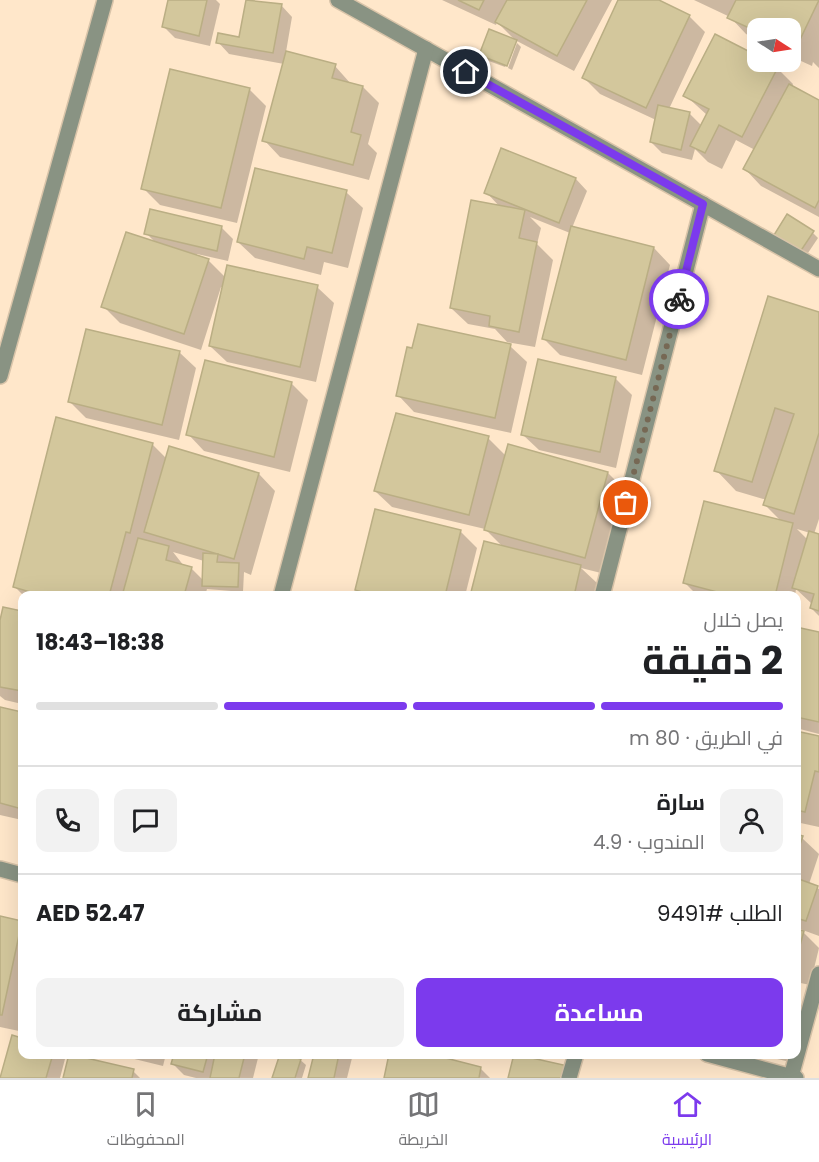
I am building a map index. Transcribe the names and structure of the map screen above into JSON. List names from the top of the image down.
{
  "north": "right",
  "page": {
    "heading": ["2 دقيقة", "يصل خلال", "18:38–18:43"],
    "panel": [
      "سارة",
      "المندوب · 4.9",
      "الطلب #9491",
      "AED 52.47"
    ],
    "bar": "في الطريق · 80 m",
    "buttons": ["مساعدة", "مشاركة"],
    "tabs": ["الرئيسية", "الخريطة", "المحفوظات"]
  }
}
